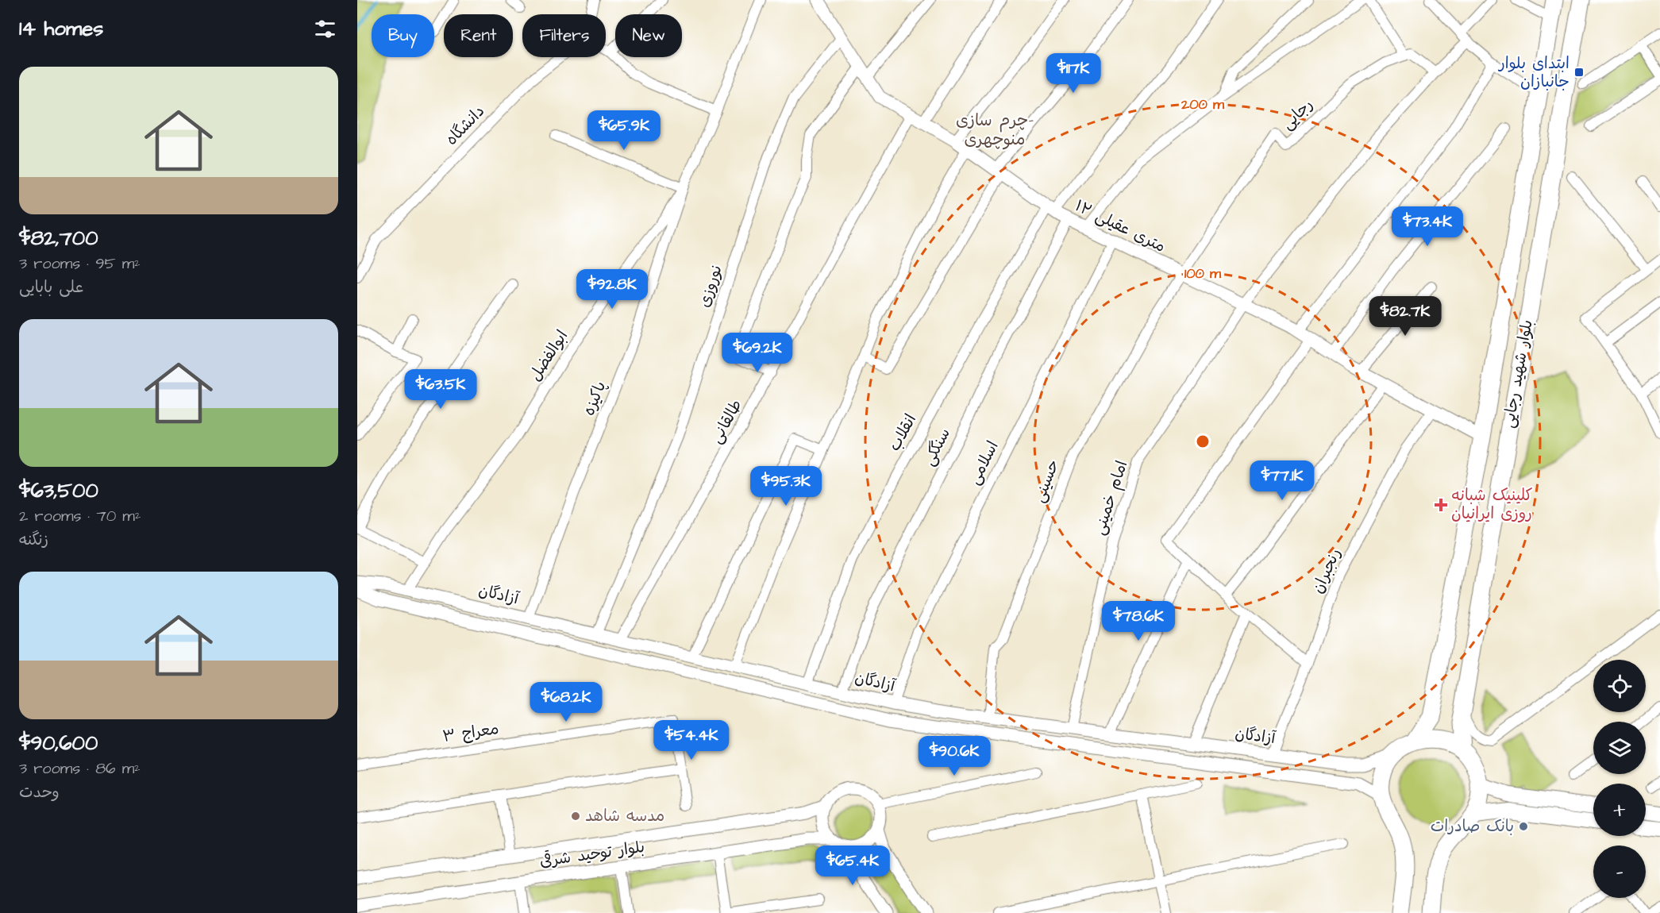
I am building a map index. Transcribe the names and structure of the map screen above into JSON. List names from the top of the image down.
{
  "streets": {
    "highway": ["بلوار شهید رجایی"],
    "street": [
      "رجایی",
      "دانشگاه",
      "۱۲ متری عقیلی",
      "نوروزی",
      "ابوالفضل",
      "پاکیزه",
      "طالقانی",
      "انقلاب",
      "سنگکی",
      "اسلامی",
      "حسینی",
      "امام خمینی",
      "رنجبران",
      "آزادگان",
      "معراج ۳",
      "بلوار توحید شرقی"
    ]
  },
  "crossings": [
    ["رجایی", "۱۲ متری عقیلی"],
    ["رجایی", "حسینی"],
    ["۱۲ متری عقیلی", "نوروزی"],
    ["۱۲ متری عقیلی", "بلوار شهید رجایی"],
    ["۱۲ متری عقیلی", "طالقانی"],
    ["۱۲ متری عقیلی", "انقلاب"],
    ["۱۲ متری عقیلی", "سنگکی"],
    ["۱۲ متری عقیلی", "اسلامی"],
    ["۱۲ متری عقیلی", "حسینی"],
    ["۱۲ متری عقیلی", "امام خمینی"],
    ["۱۲ متری عقیلی", "رنجبران"],
    ["نوروزی", "آزادگان"],
    ["ابوالفضل", "پاکیزه"],
    ["ابوالفضل", "آزادگان"],
    ["پاکیزه", "آزادگان"],
    ["طالقانی", "آزادگان"],
    ["انقلاب", "آزادگان"],
    ["سنگکی", "آزادگان"],
    ["اسلامی", "آزادگان"],
    ["حسینی", "آزادگان"],
    ["امام خمینی", "آزادگان"],
    ["رنجبران", "آزادگان"]
  ],
  "districts": ["چرم سازی- منوچهری"],
  "places": {
    "transit": ["ابتدای بلوار جانبازان"],
    "health": ["کلینیک شبانه روزی ایرانیان"],
    "other": ["مدسه شاهد", "بانک صادرات"]
  },
  "page": {
    "heading": "14 homes",
    "chip": [
      "Buy",
      "Rent",
      "Filters",
      "New"
    ],
    "price": [
      "$117K",
      "$65.9K",
      "$73.4K",
      "$92.8K",
      "$82.7K",
      "$69.2K",
      "$63.5K",
      "$77.1K",
      "$95.3K",
      "$78.6K",
      "$68.2K",
      "$54.4K",
      "$90.6K",
      "$65.4K"
    ],
    "list": [
      {
        "name": "$82,700",
        "note": "3 rooms · 95 m² · علی بابایی"
      },
      {
        "name": "$63,500",
        "note": "2 rooms · 70 m² · زنگنه"
      },
      {
        "name": "$90,600",
        "note": "3 rooms · 86 m² · وحدت"
      }
    ],
    "map_buttons": ["+", "−"]
  },
  "rings": ["200 m", "100 m"]
}
